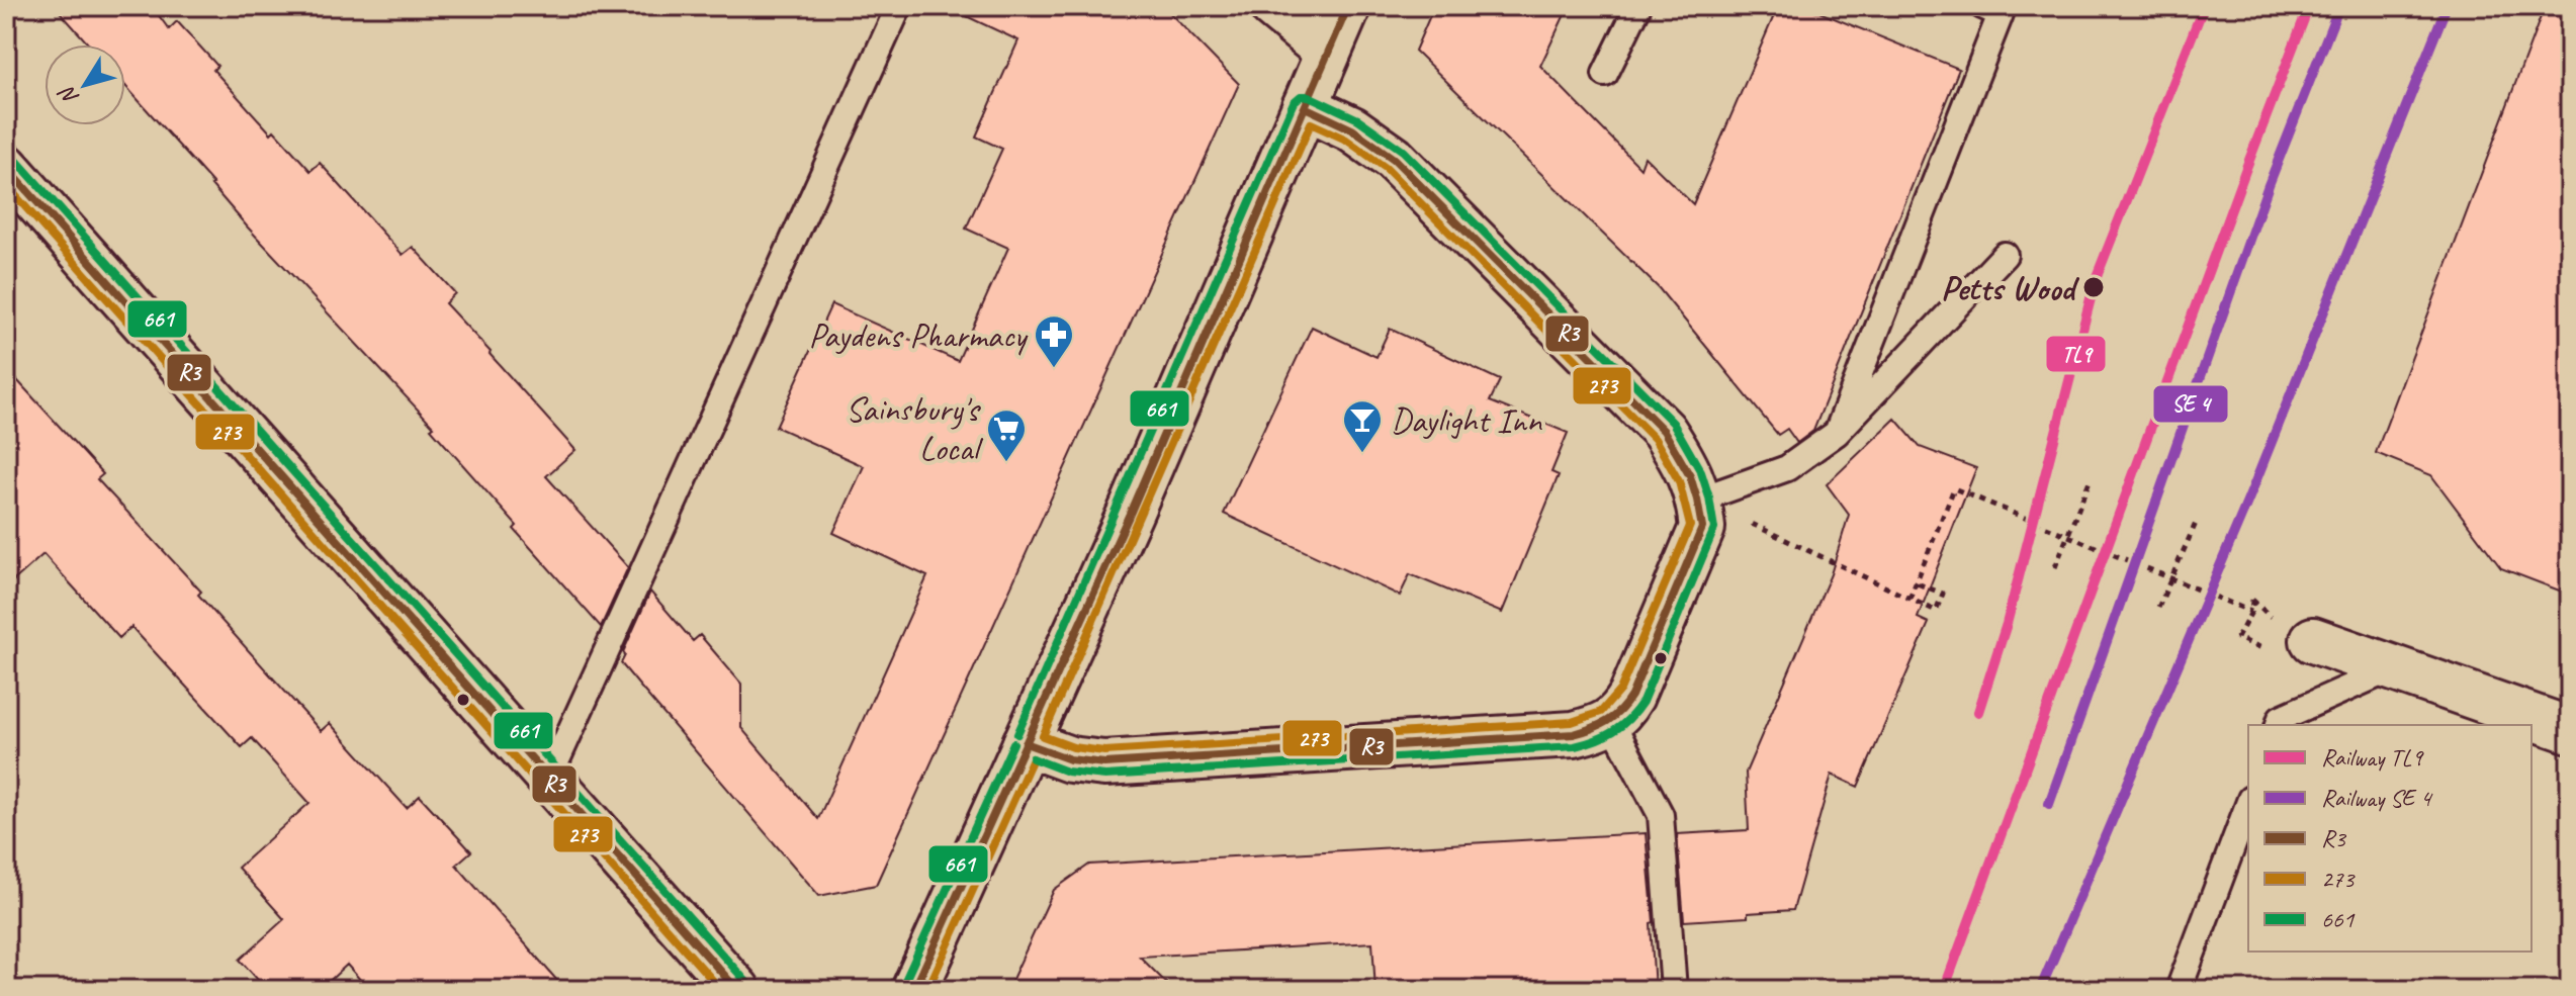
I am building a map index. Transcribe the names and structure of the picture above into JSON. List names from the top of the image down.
{
  "places": {
    "other": ["Petts Wood"],
    "pharmacy": ["Paydens Pharmacy"],
    "bar": ["Daylight Inn"],
    "supermarket": ["Sainsbury's Local"]
  },
  "lines": [
    "rail line TL9",
    "transit line R3",
    "transit line 661",
    "transit line 273"
  ],
  "legend": [
    "Railway TL9",
    "Railway SE 4",
    "R3",
    "273",
    "661"
  ],
  "north": "bottom left"
}
